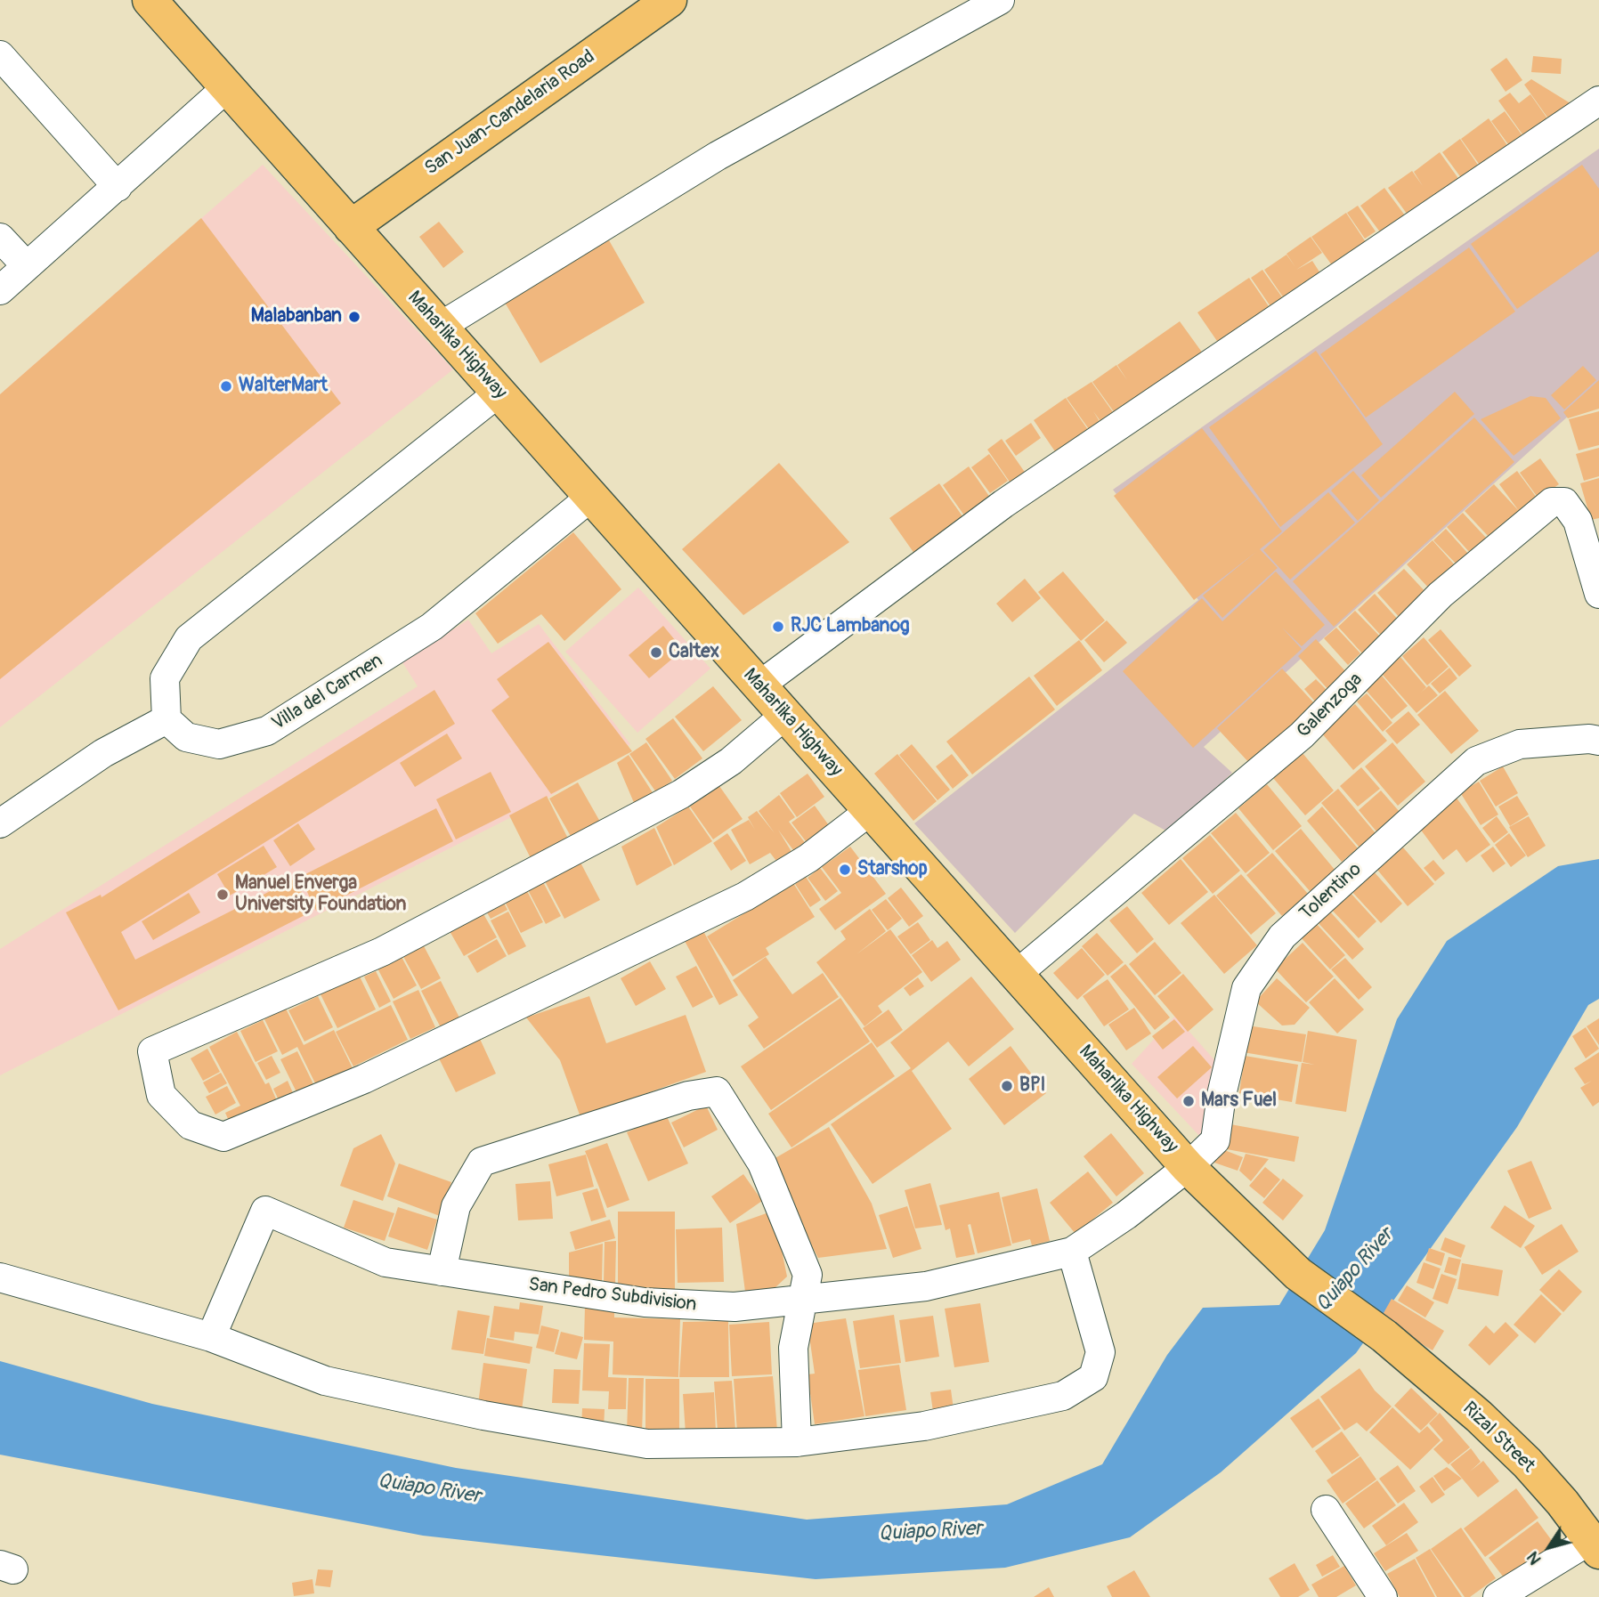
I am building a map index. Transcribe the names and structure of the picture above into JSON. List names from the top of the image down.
{
  "streets": {
    "main road": ["San Juan-Candelaria Road", "Maharlika Highway", "Rizal Street"],
    "street": [
      "Villa del Carmen",
      "Galenzoga",
      "Tolentino",
      "San Pedro Subdivision"
    ]
  },
  "crossings": [
    ["San Juan-Candelaria Road", "Maharlika Highway"],
    ["Maharlika Highway", "Villa del Carmen"],
    ["Maharlika Highway", "Galenzoga"],
    ["Maharlika Highway", "Tolentino"],
    ["Maharlika Highway", "San Pedro Subdivision"],
    ["Maharlika Highway", "Rizal Street"],
    ["Tolentino", "San Pedro Subdivision"]
  ],
  "water": ["Quiapo River"],
  "places": [
    "Malabanban",
    "WalterMart",
    "RJC Lambanog",
    "Caltex",
    "Starshop",
    "Manuel Enverga University Foundation",
    "BPI",
    "Mars Fuel"
  ],
  "north": "bottom left"
}
